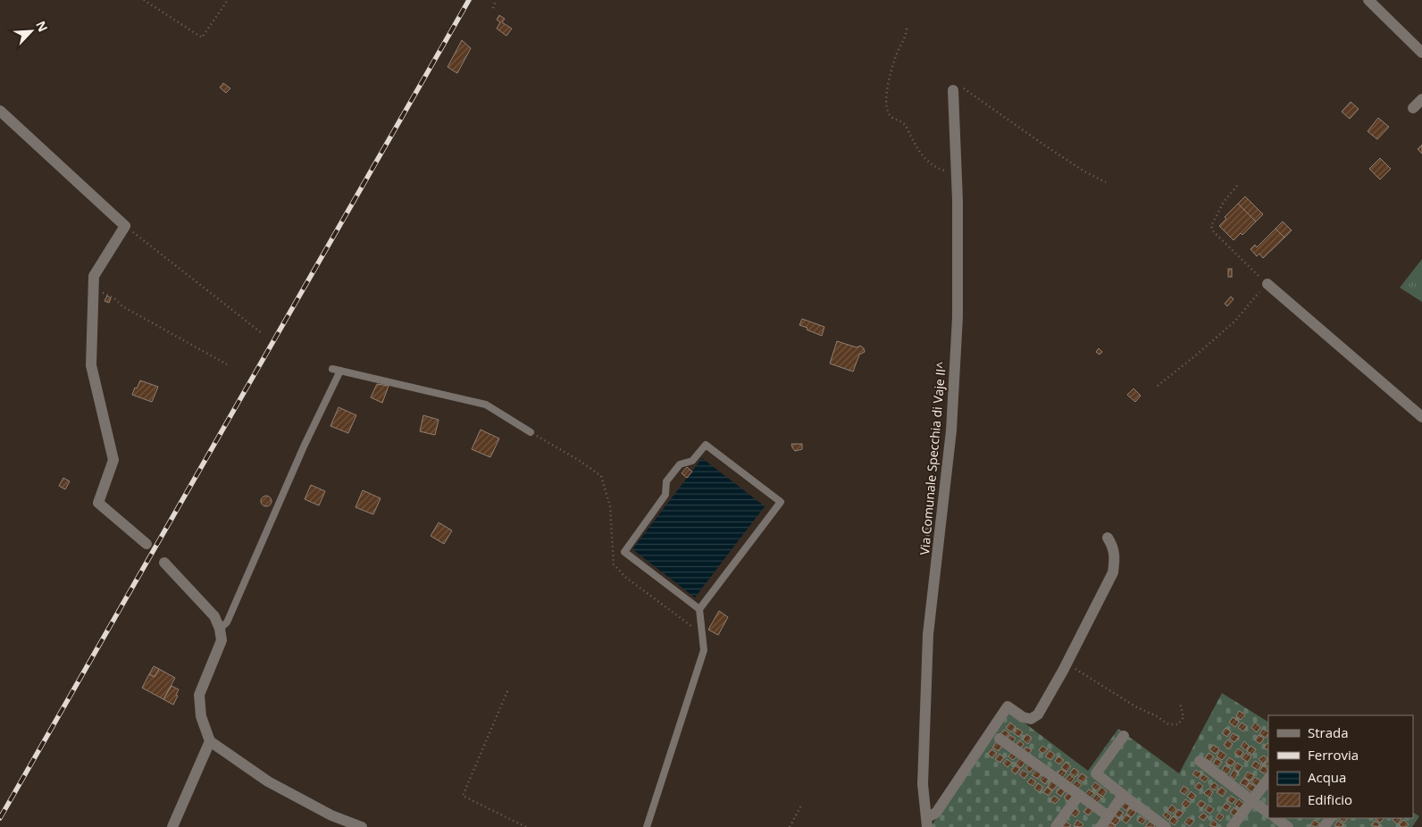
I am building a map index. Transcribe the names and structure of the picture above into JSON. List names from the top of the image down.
{
  "streets": {
    "street": ["Via Comunale Specchia di Vaje II^"]
  },
  "legend": [
    "Strada",
    "Ferrovia",
    "Acqua",
    "Edificio"
  ],
  "north": "top right"
}
